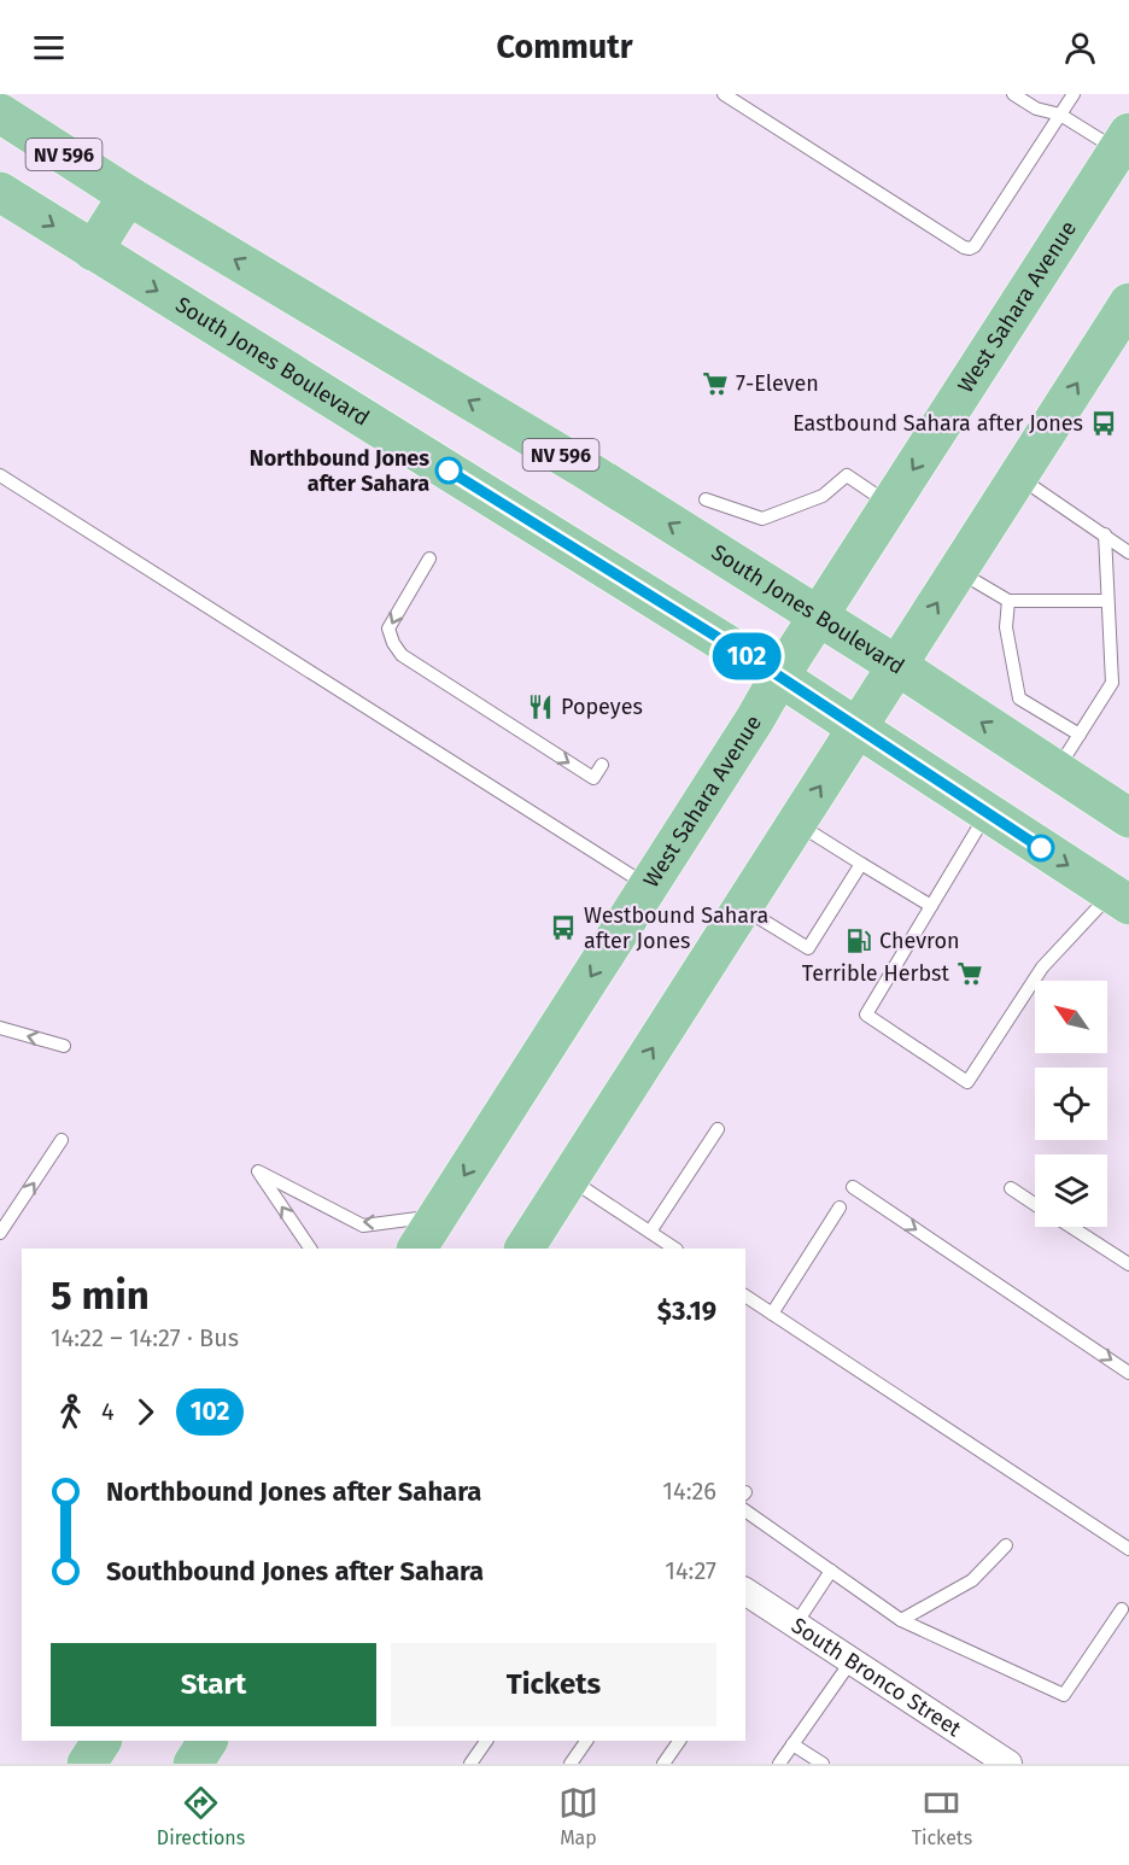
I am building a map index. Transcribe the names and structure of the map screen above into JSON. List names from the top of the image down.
{
  "streets": {
    "main road": ["NV 596", "West Sahara Avenue", "South Jones Boulevard"],
    "street": ["South Bronco Street"]
  },
  "crossings": [
    ["West Sahara Avenue", "South Jones Boulevard"]
  ],
  "places": {
    "supermarket": ["7-Eleven", "Terrible Herbst"],
    "bus stop": ["Eastbound Sahara after Jones", "Westbound Sahara after Jones"],
    "other": ["Northbound Jones after Sahara"],
    "restaurant": ["Popeyes"],
    "fuel station": ["Chevron"]
  },
  "lines": ["bus line 102"],
  "north": "top left",
  "page": {
    "header": "Commutr",
    "on_map": "102",
    "heading": ["5 min", "14:22 – 14:27 · Bus", "$3.19"],
    "legs": ["4", "102"],
    "list": [
      {
        "name": "Northbound Jones after Sahara",
        "value": "14:26"
      },
      {
        "name": "Southbound Jones after Sahara",
        "value": "14:27"
      }
    ],
    "buttons": ["Start", "Tickets"],
    "tabs": ["Directions", "Map", "Tickets"]
  }
}
